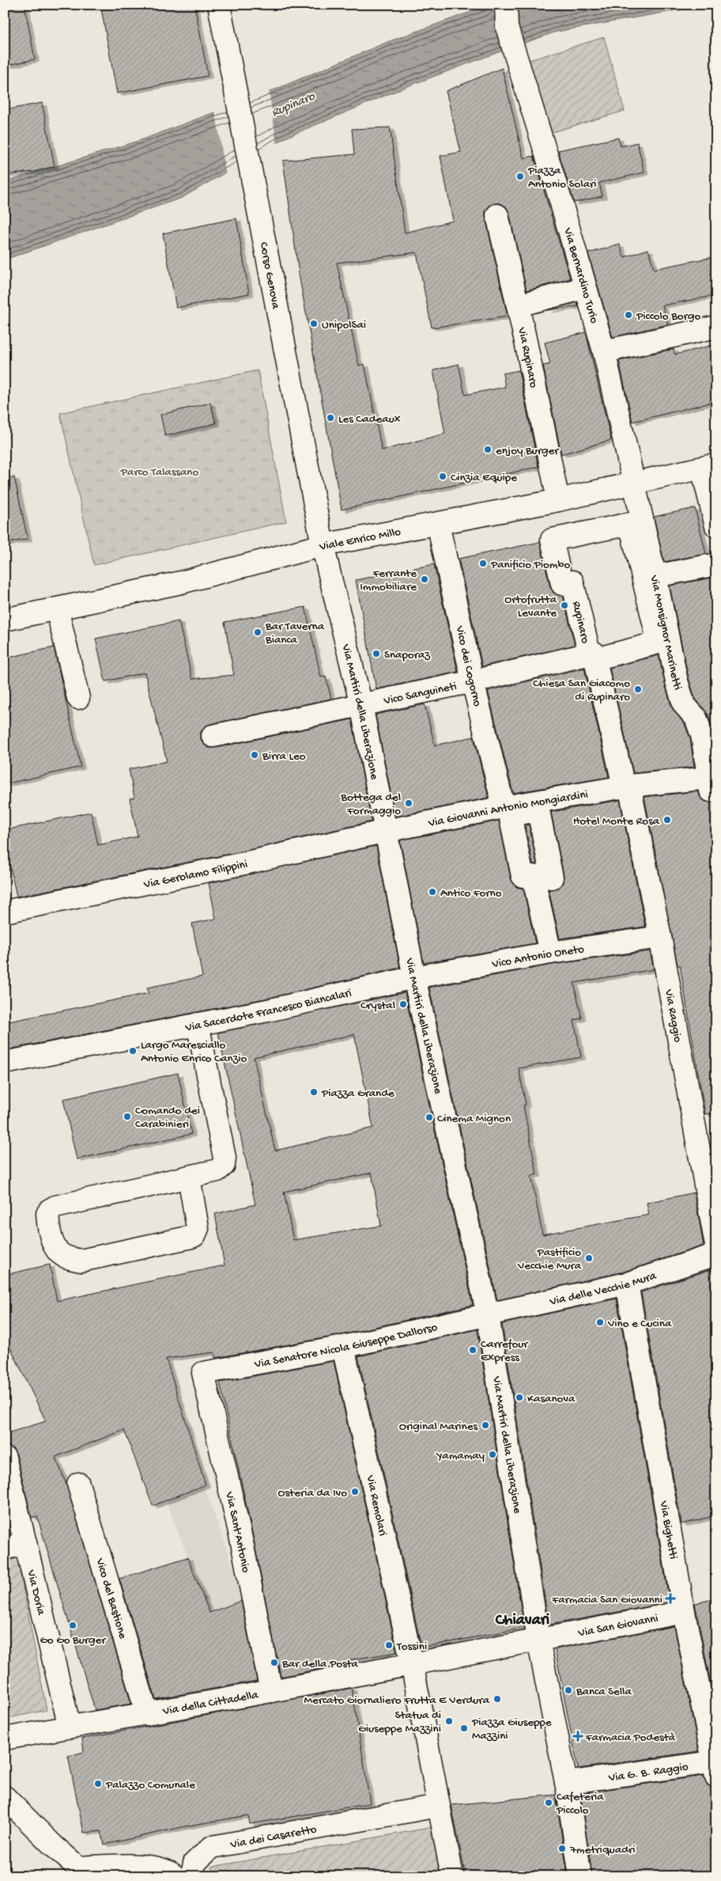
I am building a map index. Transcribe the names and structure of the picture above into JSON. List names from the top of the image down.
{
  "streets": {
    "street": [
      "Corso Genova",
      "Via Bernardino Turio",
      "Via Rupinaro",
      "Viale Enrico Millo",
      "Rupinaro",
      "Via Monsignor Marinetti",
      "Vico dei Cogorno",
      "Vico Sanguineti",
      "Via Martiri della Liberazione",
      "Via Giovanni Antonio Mongiardini",
      "Via Gerolamo Filippini",
      "Vico Antonio Oneto",
      "Via Sacerdote Francesco Biancalari",
      "Via Raggio",
      "Via delle Vecchie Mura",
      "Via Senatore Nicola Giuseppe Dallorso",
      "Via Remolari",
      "Via Bighetti",
      "Via Sant'Antonio",
      "Via Doria",
      "Vico del Bastione",
      "Via San Giovanni",
      "Via della Cittadella",
      "Via G. B. Raggio",
      "Via dei Casaretto"
    ]
  },
  "crossings": [
    ["Corso Genova", "Viale Enrico Millo"],
    ["Corso Genova", "Via Martiri della Liberazione"],
    ["Via Bernardino Turio", "Viale Enrico Millo"],
    ["Via Bernardino Turio", "Via Monsignor Marinetti"],
    ["Via Rupinaro", "Viale Enrico Millo"],
    ["Viale Enrico Millo", "Via Monsignor Marinetti"],
    ["Viale Enrico Millo", "Vico dei Cogorno"],
    ["Viale Enrico Millo", "Via Martiri della Liberazione"],
    ["Rupinaro", "Vico Sanguineti"],
    ["Rupinaro", "Via Raggio"],
    ["Via Monsignor Marinetti", "Via Giovanni Antonio Mongiardini"],
    ["Via Monsignor Marinetti", "Via Raggio"],
    ["Vico dei Cogorno", "Vico Sanguineti"],
    ["Vico dei Cogorno", "Via Giovanni Antonio Mongiardini"],
    ["Vico Sanguineti", "Via Martiri della Liberazione"],
    ["Vico Sanguineti", "Via Raggio"],
    ["Via Martiri della Liberazione", "Via Giovanni Antonio Mongiardini"],
    ["Via Martiri della Liberazione", "Via Gerolamo Filippini"],
    ["Via Martiri della Liberazione", "Vico Antonio Oneto"],
    ["Via Martiri della Liberazione", "Via Sacerdote Francesco Biancalari"],
    ["Via Martiri della Liberazione", "Via delle Vecchie Mura"],
    ["Via Martiri della Liberazione", "Via Senatore Nicola Giuseppe Dallorso"],
    ["Via Martiri della Liberazione", "Via San Giovanni"],
    ["Via Giovanni Antonio Mongiardini", "Via Gerolamo Filippini"],
    ["Via Giovanni Antonio Mongiardini", "Via Raggio"],
    ["Vico Antonio Oneto", "Via Sacerdote Francesco Biancalari"],
    ["Vico Antonio Oneto", "Via Raggio"],
    ["Via delle Vecchie Mura", "Via Senatore Nicola Giuseppe Dallorso"],
    ["Via delle Vecchie Mura", "Via Bighetti"],
    ["Via Senatore Nicola Giuseppe Dallorso", "Via Remolari"],
    ["Via Senatore Nicola Giuseppe Dallorso", "Via Sant'Antonio"],
    ["Via Remolari", "Via San Giovanni"],
    ["Via Remolari", "Via della Cittadella"],
    ["Via Bighetti", "Via San Giovanni"],
    ["Via Bighetti", "Via G. B. Raggio"],
    ["Via Sant'Antonio", "Via della Cittadella"],
    ["Via Doria", "Via della Cittadella"],
    ["Vico del Bastione", "Via della Cittadella"],
    ["Via San Giovanni", "Via della Cittadella"]
  ],
  "districts": ["Chiavari"],
  "water": ["Rupinaro"],
  "parks": ["Parco Talassano"],
  "places": {
    "other": [
      "Piazza Antonio Solari",
      "Piccolo Borgo",
      "UnipolSai",
      "Les Cadeaux",
      "enjoy Burger",
      "Cinzia Equipe",
      "Panificio Piombo",
      "Ferrante Immobiliare",
      "Ortofrutta Levante",
      "Bar Taverna Bianca",
      "Snaporaz",
      "Chiesa San Giacomo di Rupinaro",
      "Birra Leo",
      "Bottega del Formaggio",
      "Hotel Monte Rosa",
      "Antico Forno",
      "Crystal",
      "Largo Maresciallo Antonio Enrico Canzio",
      "Piazza Grande",
      "Comando dei Carabinieri",
      "Cinema Mignon",
      "Pastificio Vecchie Mura",
      "Vino e Cucina",
      "Carrefour Express",
      "Kasanova",
      "Original Marines",
      "Yamamay",
      "Osteria da Ivo",
      "Go Go Burger",
      "Tossini",
      "Bar della Posta",
      "Banca Sella",
      "Mercato Giornaliero Frutta E Verdura",
      "Statua di Giuseppe Mazzini",
      "Piazza Giuseppe Mazzini",
      "Palazzo Comunale",
      "Cafeteria Piccolo",
      "7metriquadri"
    ],
    "health": ["Farmacia San Giovanni", "Farmacia Podestà"]
  }
}
